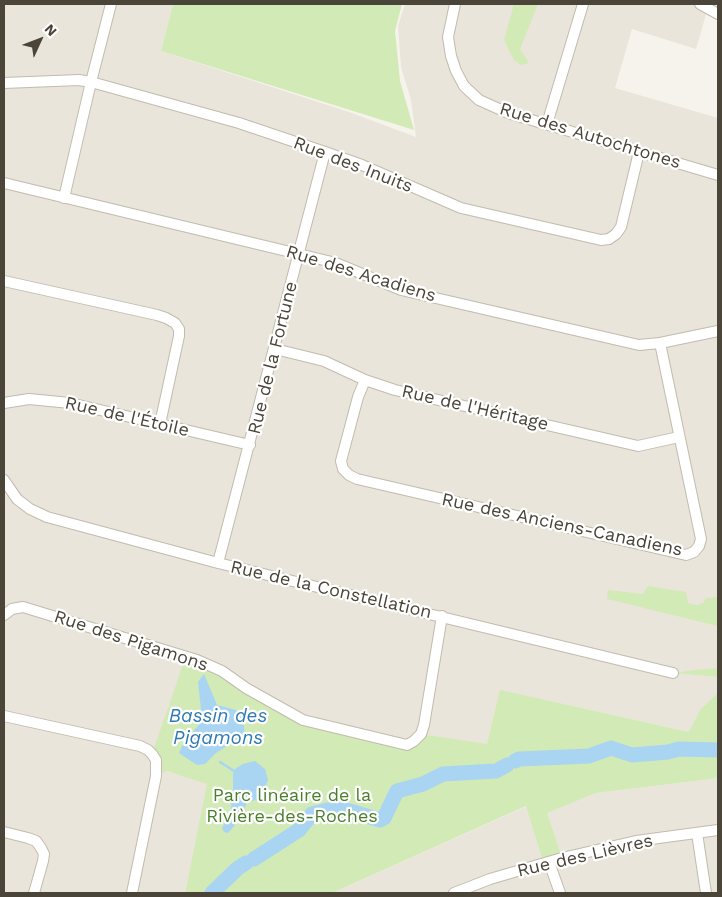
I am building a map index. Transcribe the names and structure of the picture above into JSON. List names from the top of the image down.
{
  "streets": {
    "street": [
      "Rue des Autochtones",
      "Rue des Inuits",
      "Rue des Acadiens",
      "Rue de la Fortune",
      "Rue de l'Héritage",
      "Rue de l'Étoile",
      "Rue des Anciens-Canadiens",
      "Rue de la Constellation",
      "Rue des Pigamons",
      "Rue des Lièvres"
    ]
  },
  "crossings": [
    ["Rue des Autochtones", "Rue des Inuits"],
    ["Rue des Inuits", "Rue de la Fortune"],
    ["Rue des Acadiens", "Rue de la Fortune"],
    ["Rue des Acadiens", "Rue des Anciens-Canadiens"],
    ["Rue de la Fortune", "Rue de l'Héritage"],
    ["Rue de la Fortune", "Rue de l'Étoile"],
    ["Rue de la Fortune", "Rue de la Constellation"],
    ["Rue de l'Héritage", "Rue des Anciens-Canadiens"],
    ["Rue de la Constellation", "Rue des Pigamons"]
  ],
  "water": ["Bassin des Pigamons"],
  "parks": ["Parc linéaire de la Rivière-des-Roches"],
  "north": "top right"
}
